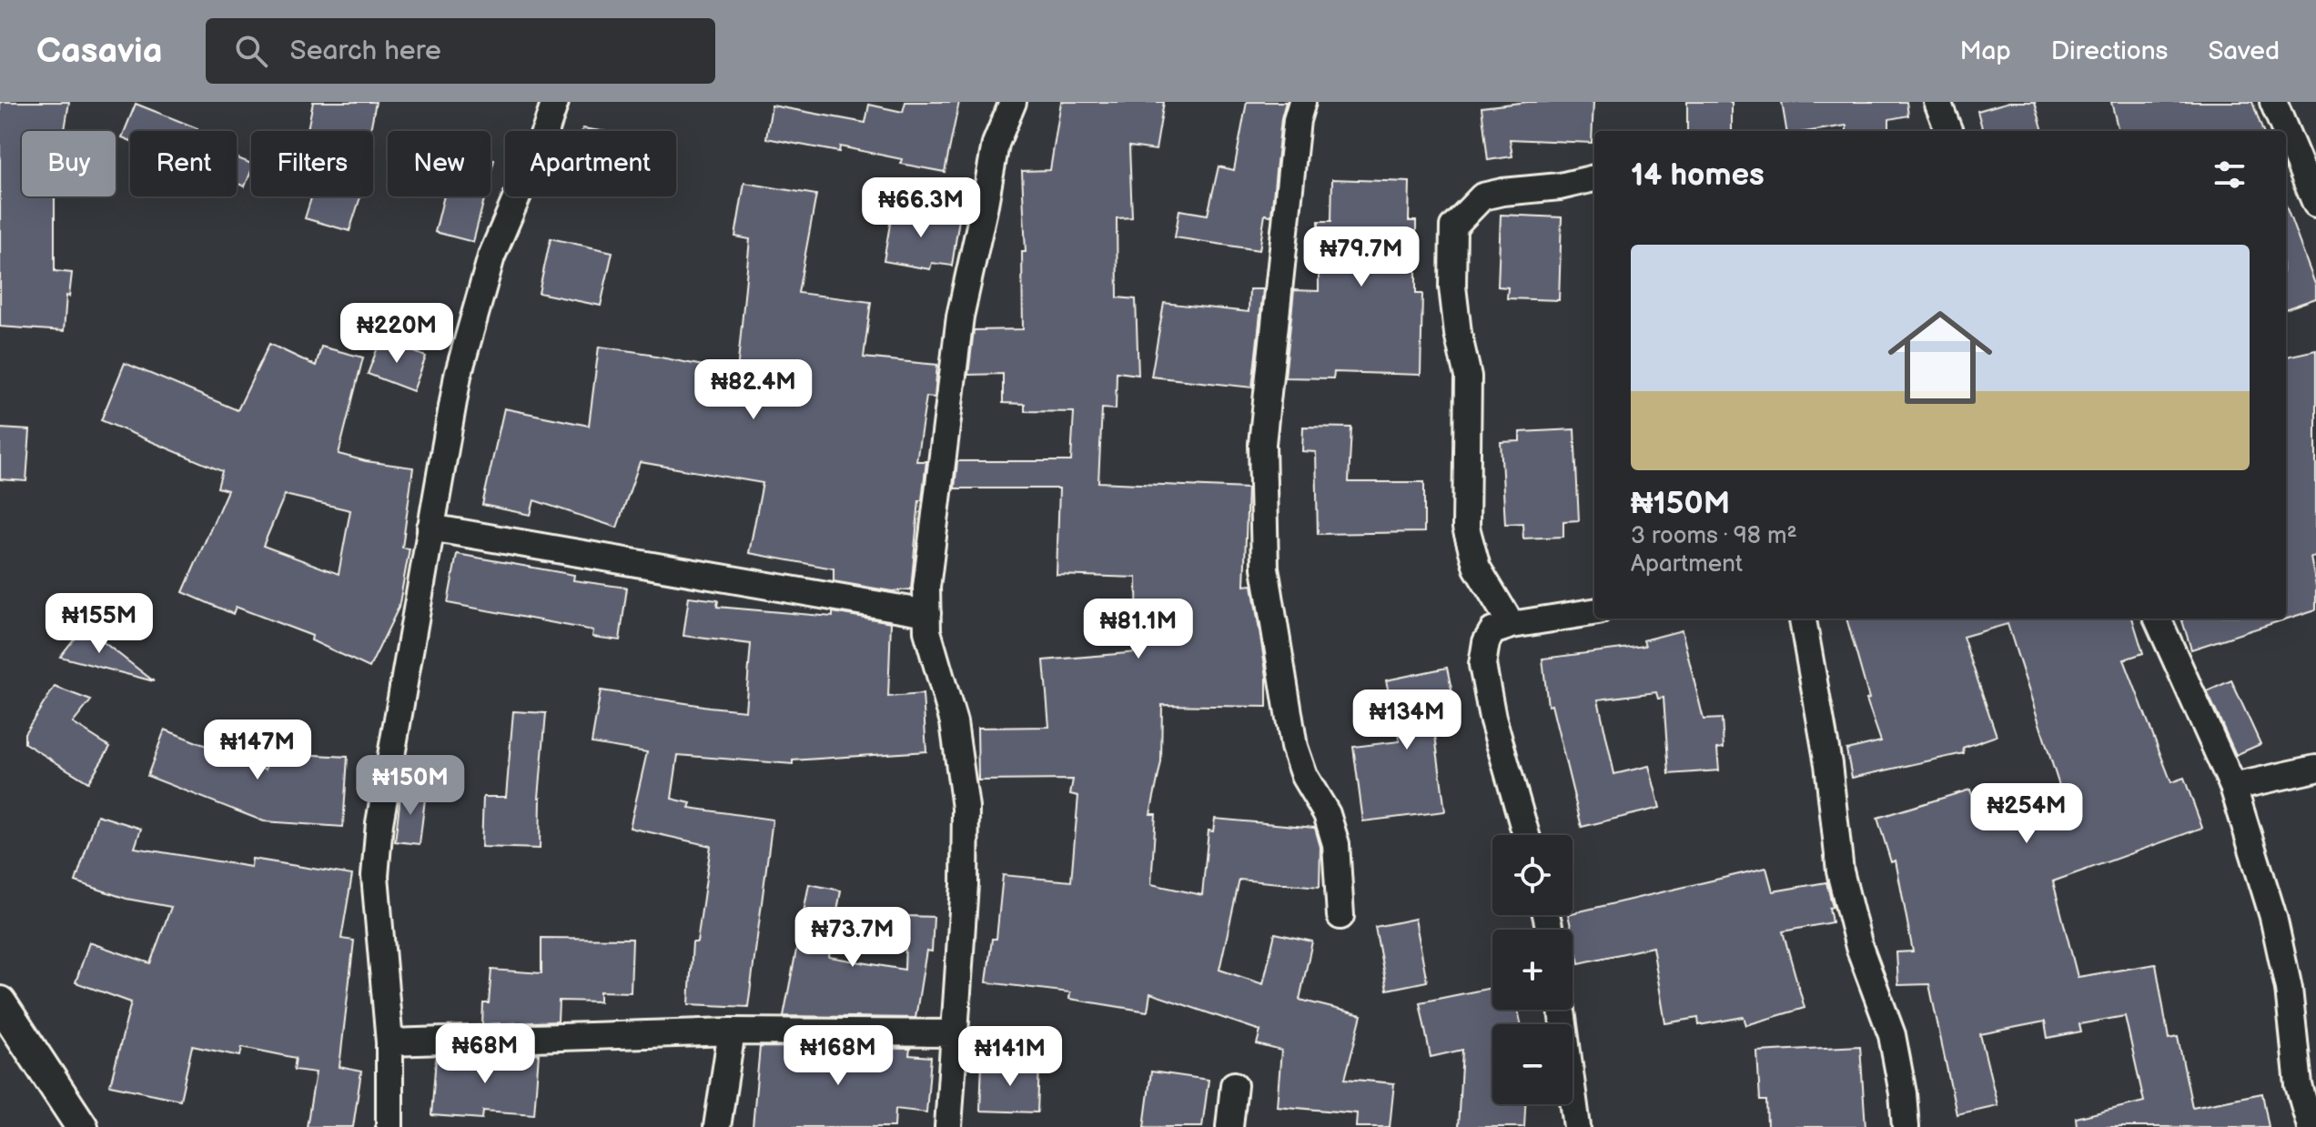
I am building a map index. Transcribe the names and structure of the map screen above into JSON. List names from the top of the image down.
{
  "page": {
    "header": "Casavia",
    "search": "Search here",
    "nav": ["Map", "Directions", "Saved"],
    "chip": [
      "Buy",
      "Rent",
      "Filters",
      "New",
      "Apartment"
    ],
    "heading": "14 homes",
    "price": [
      "₦66.3M",
      "₦79.7M",
      "₦220M",
      "₦82.4M",
      "₦155M",
      "₦81.1M",
      "₦134M",
      "₦147M",
      "₦150M",
      "₦254M",
      "₦73.7M",
      "₦68M",
      "₦168M",
      "₦141M"
    ],
    "list": [
      {
        "name": "₦150M",
        "note": "3 rooms · 98 m² · Apartment"
      }
    ],
    "map_buttons": ["+", "−"]
  }
}
